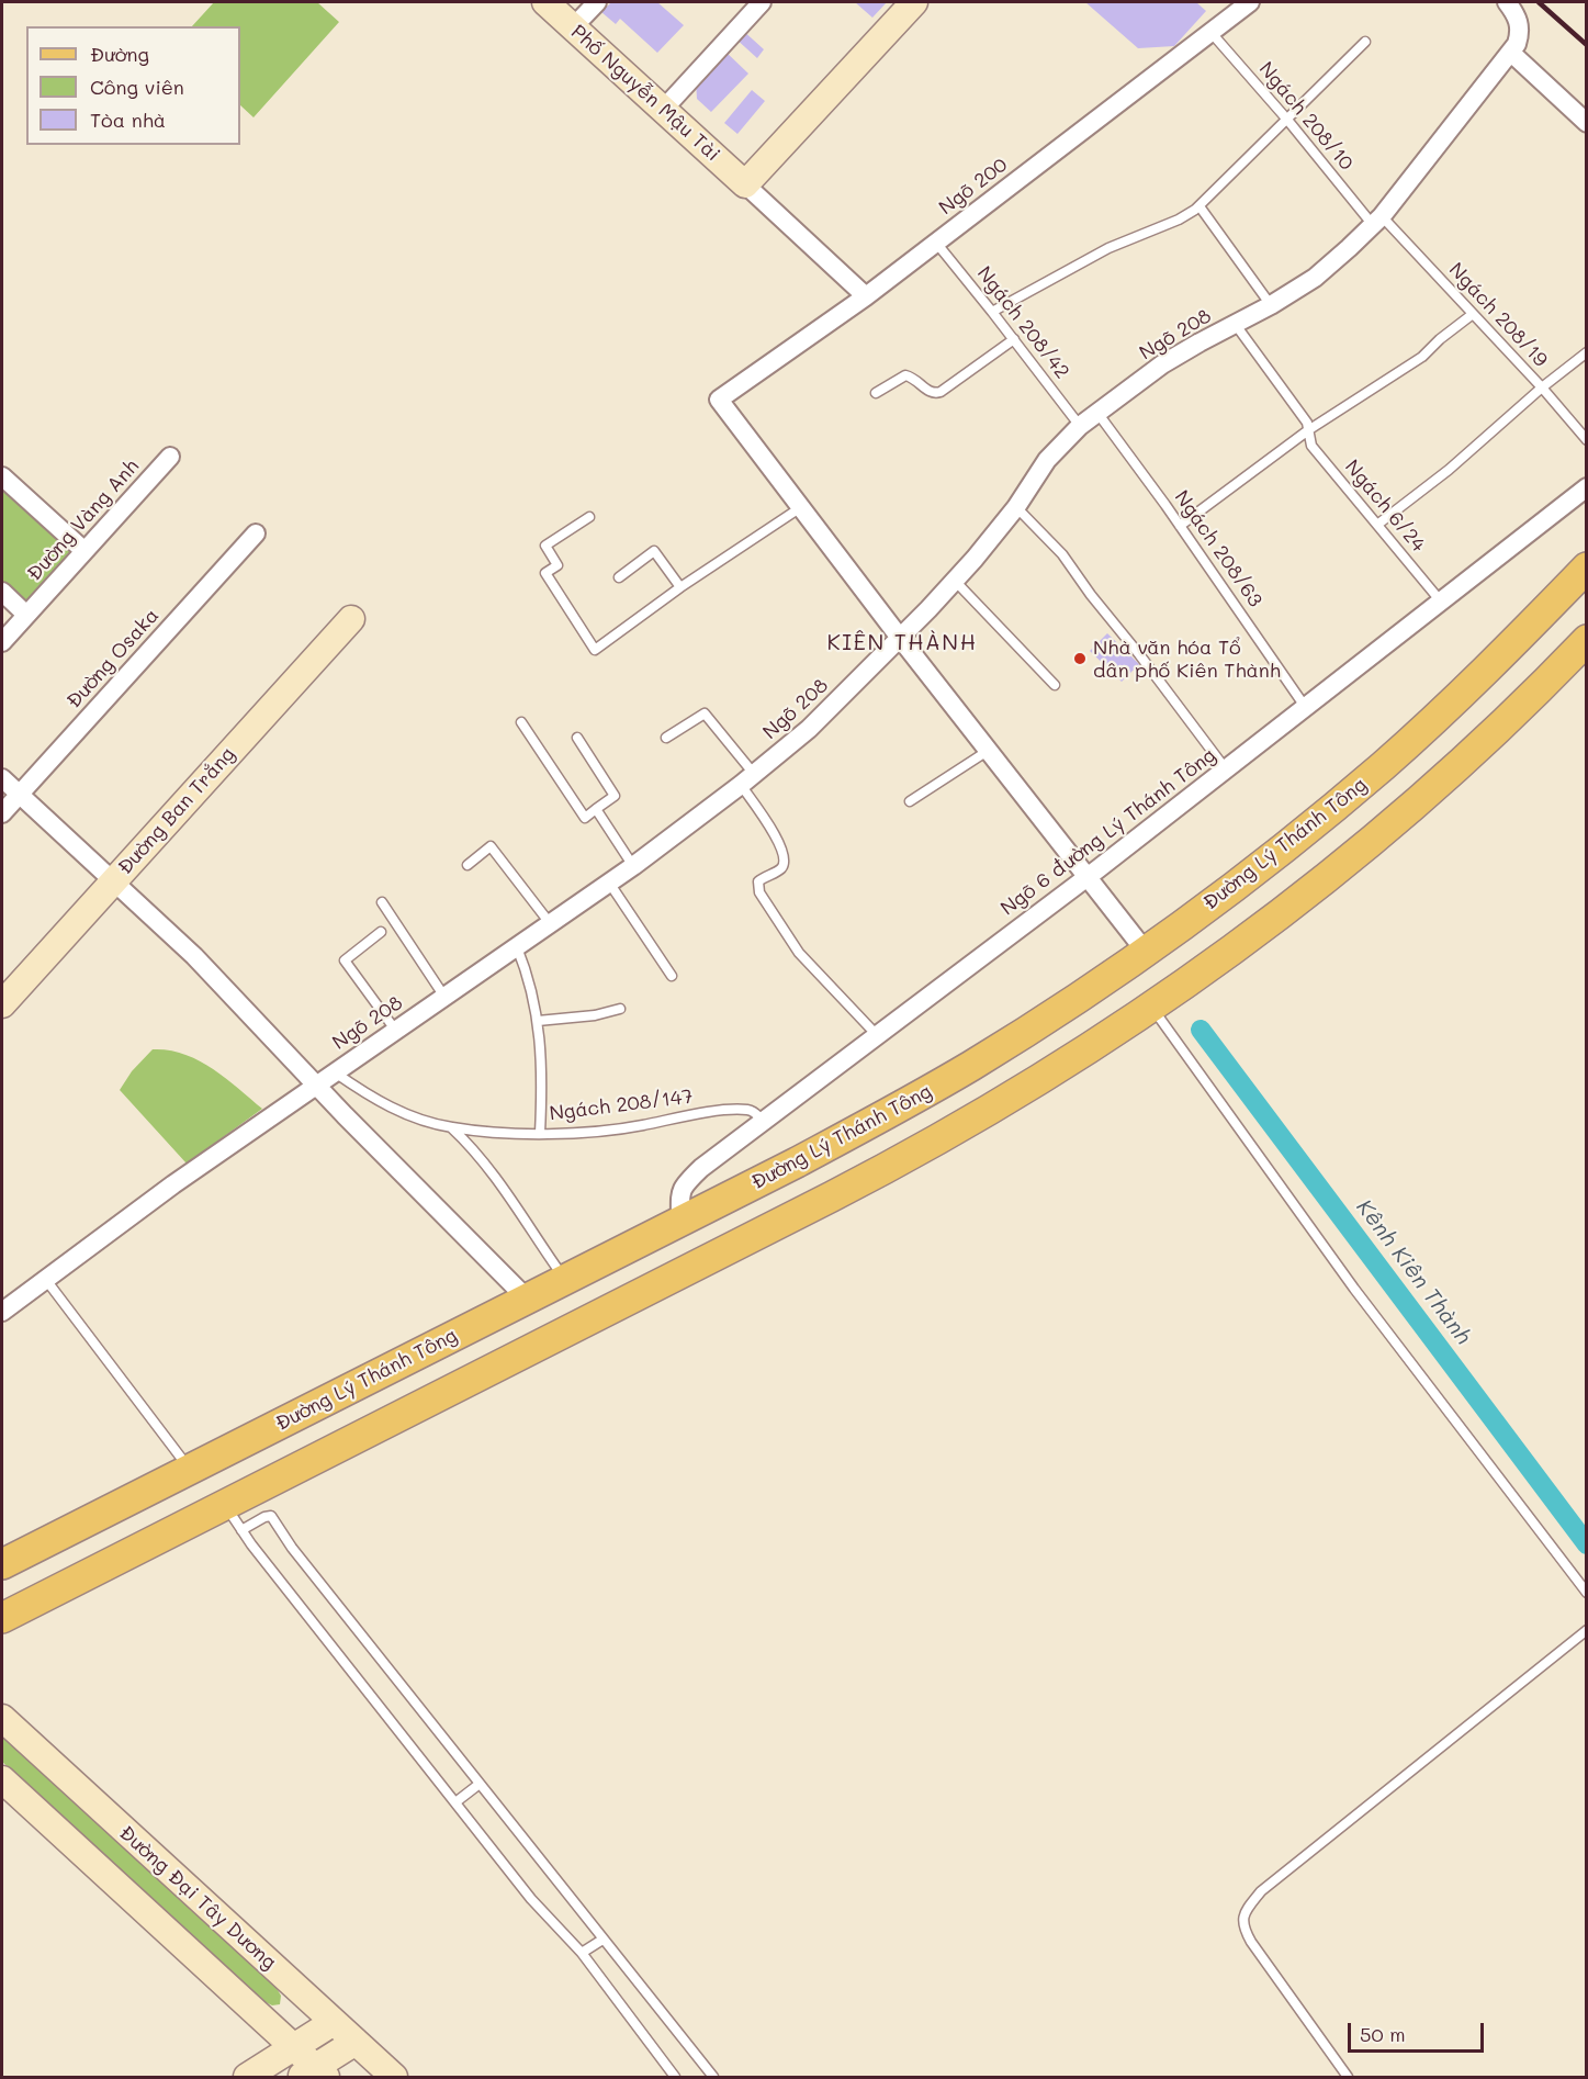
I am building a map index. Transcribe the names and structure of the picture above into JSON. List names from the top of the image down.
{
  "streets": {
    "main road": ["Đường Lý Thánh Tông"],
    "street": [
      "Phố Nguyễn Mậu Tài",
      "Ngõ 200",
      "Ngõ 208",
      "Đường Vàng Anh",
      "Đường Osaka",
      "Đường Ban Trắng",
      "Ngõ 6 đường Lý Thánh Tông",
      "Đường Đại Tây Dương"
    ],
    "lane": [
      "Ngách 208/10",
      "Ngách 208/19",
      "Ngách 208/42",
      "Ngách 6/24",
      "Ngách 208/63",
      "Ngách 208/147"
    ]
  },
  "crossings": [
    ["Ngách 208/10", "Ngõ 200"],
    ["Ngách 208/10", "Ngách 208/19"],
    ["Ngách 208/10", "Ngõ 208"],
    ["Ngõ 200", "Ngách 208/42"],
    ["Ngách 208/19", "Ngõ 208"],
    ["Ngách 208/42", "Ngõ 208"],
    ["Ngõ 208", "Ngách 6/24"],
    ["Ngõ 208", "Ngách 208/63"],
    ["Ngõ 208", "Ngách 208/147"],
    ["Ngách 6/24", "Ngõ 6 đường Lý Thánh Tông"],
    ["Ngách 208/63", "Ngõ 6 đường Lý Thánh Tông"],
    ["Ngõ 6 đường Lý Thánh Tông", "Đường Lý Thánh Tông"],
    ["Ngõ 6 đường Lý Thánh Tông", "Ngách 208/147"]
  ],
  "districts": ["KIÊN THÀNH"],
  "water": ["Kênh Kiên Thành"],
  "places": ["Nhà văn hóa Tổ dân phố Kiên Thành"],
  "legend": ["Đường", "Công viên", "Tòa nhà"],
  "scale_bar": "50 m"
}
